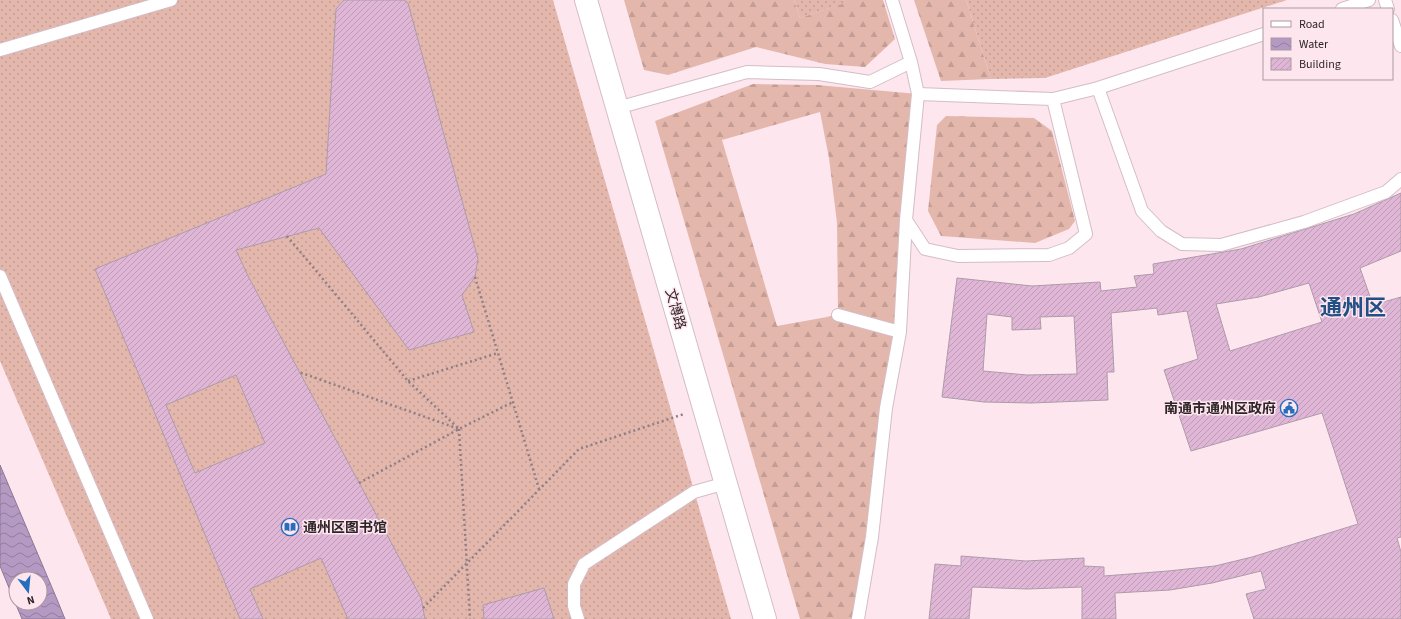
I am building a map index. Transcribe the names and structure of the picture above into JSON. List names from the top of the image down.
{
  "streets": {
    "street": ["文博路"]
  },
  "districts": ["通州区"],
  "places": {
    "public building": ["南通市通州区政府"],
    "library": ["通州区图书馆"]
  },
  "legend": ["Road", "Water", "Building"],
  "north": "bottom"
}
